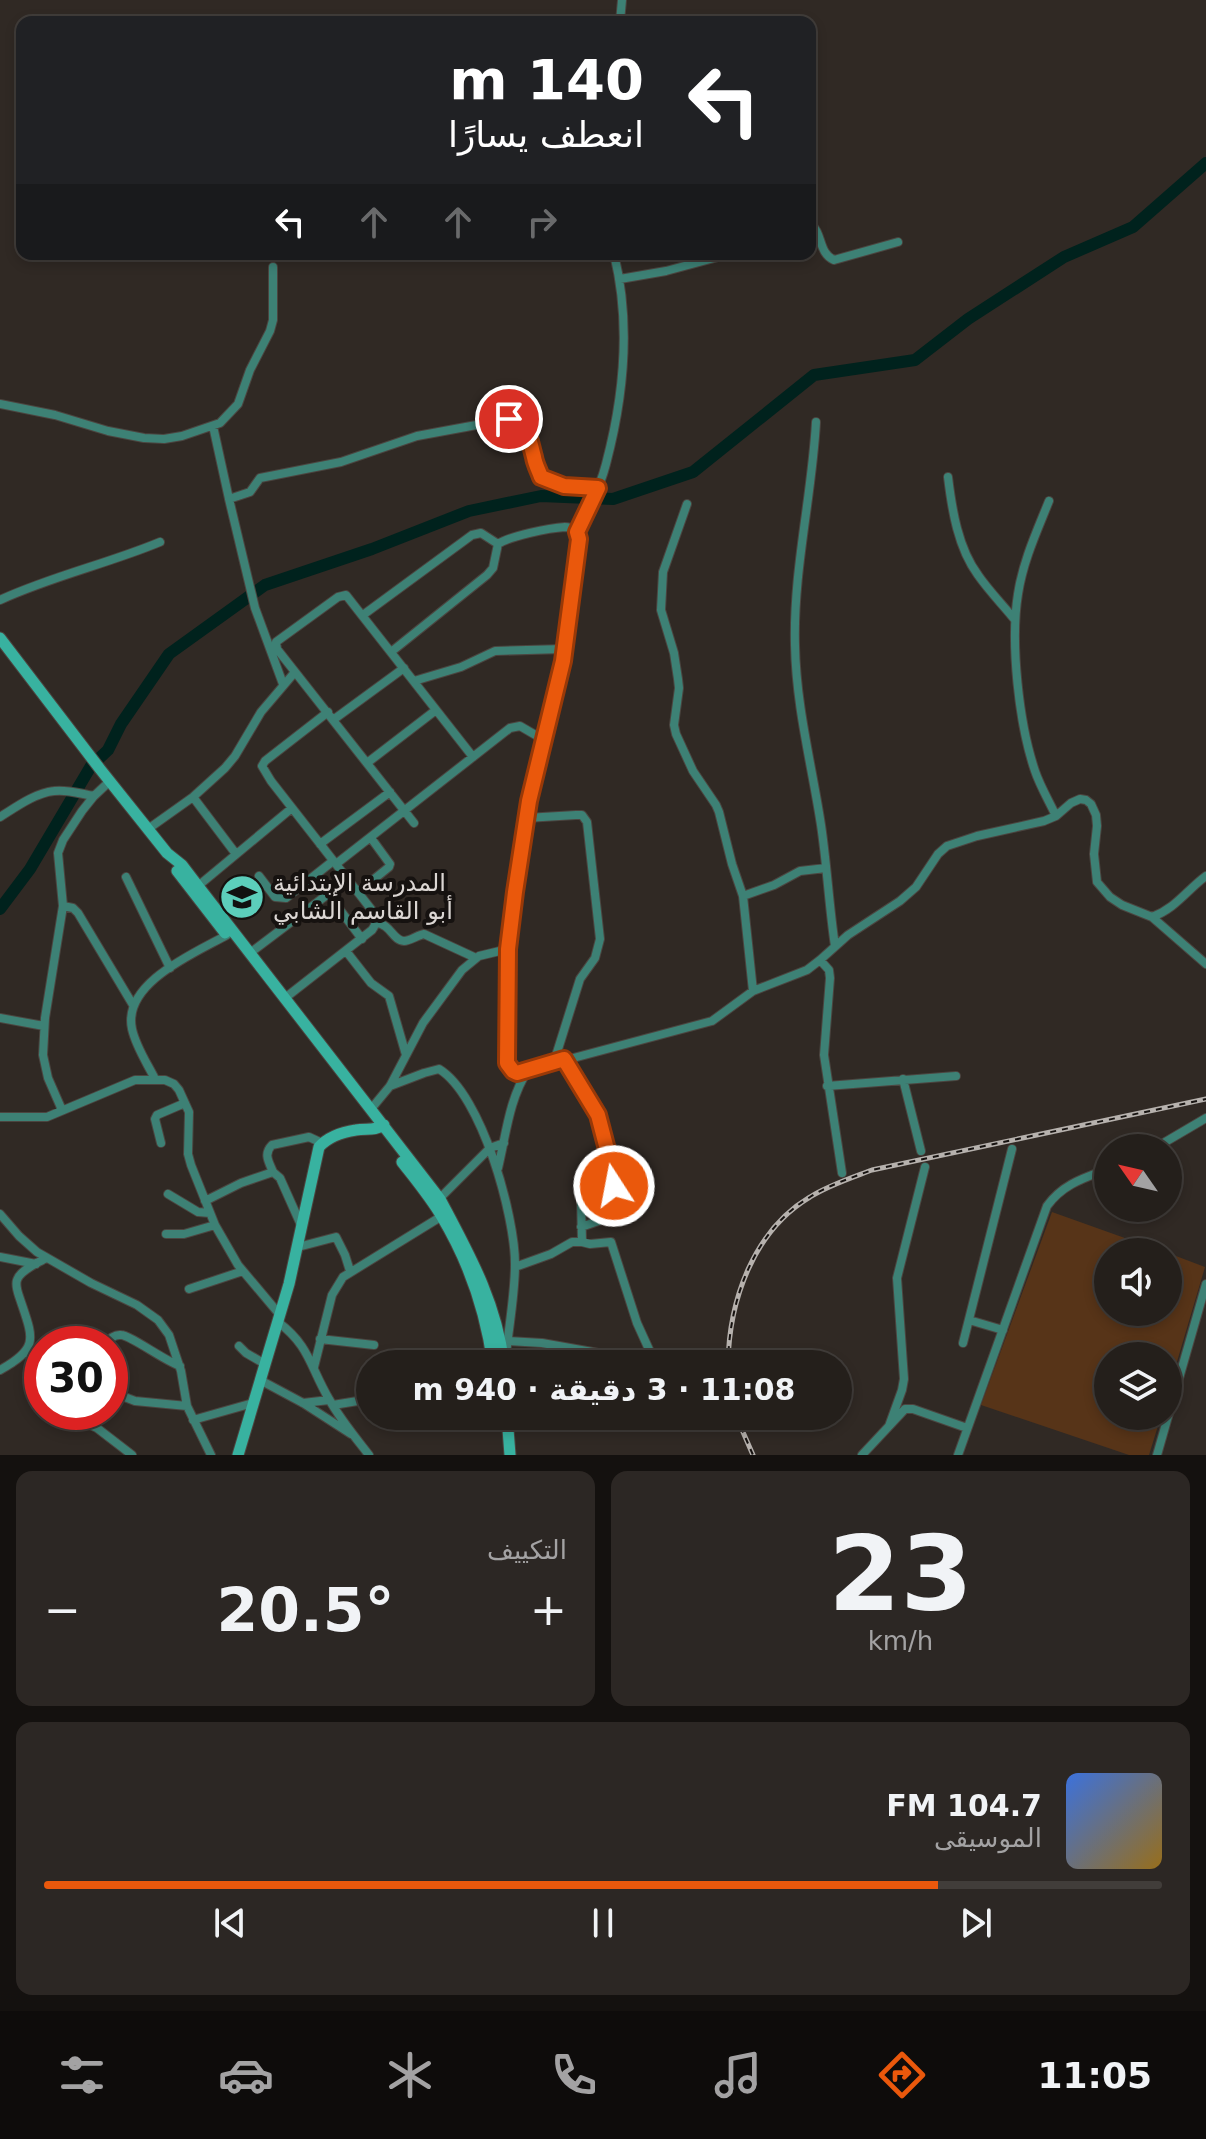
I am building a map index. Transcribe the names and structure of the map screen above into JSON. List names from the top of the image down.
{
  "places": {
    "school or university": ["المدرسة الإبتدائية أبو القاسم الشابي"]
  },
  "north": "top left",
  "page": {
    "turn": ["140 m", "انعطف يسارًا"],
    "limit": "30",
    "trip": "11:08 · 3 دقيقة · 940 m",
    "tile": [
      ["23", "km/h"],
      "التكييف"
    ],
    "heat": ["−", "20.5°", "+"],
    "song": ["104.7 FM", "الموسيقى"],
    "tabs": "11:05"
  }
}
